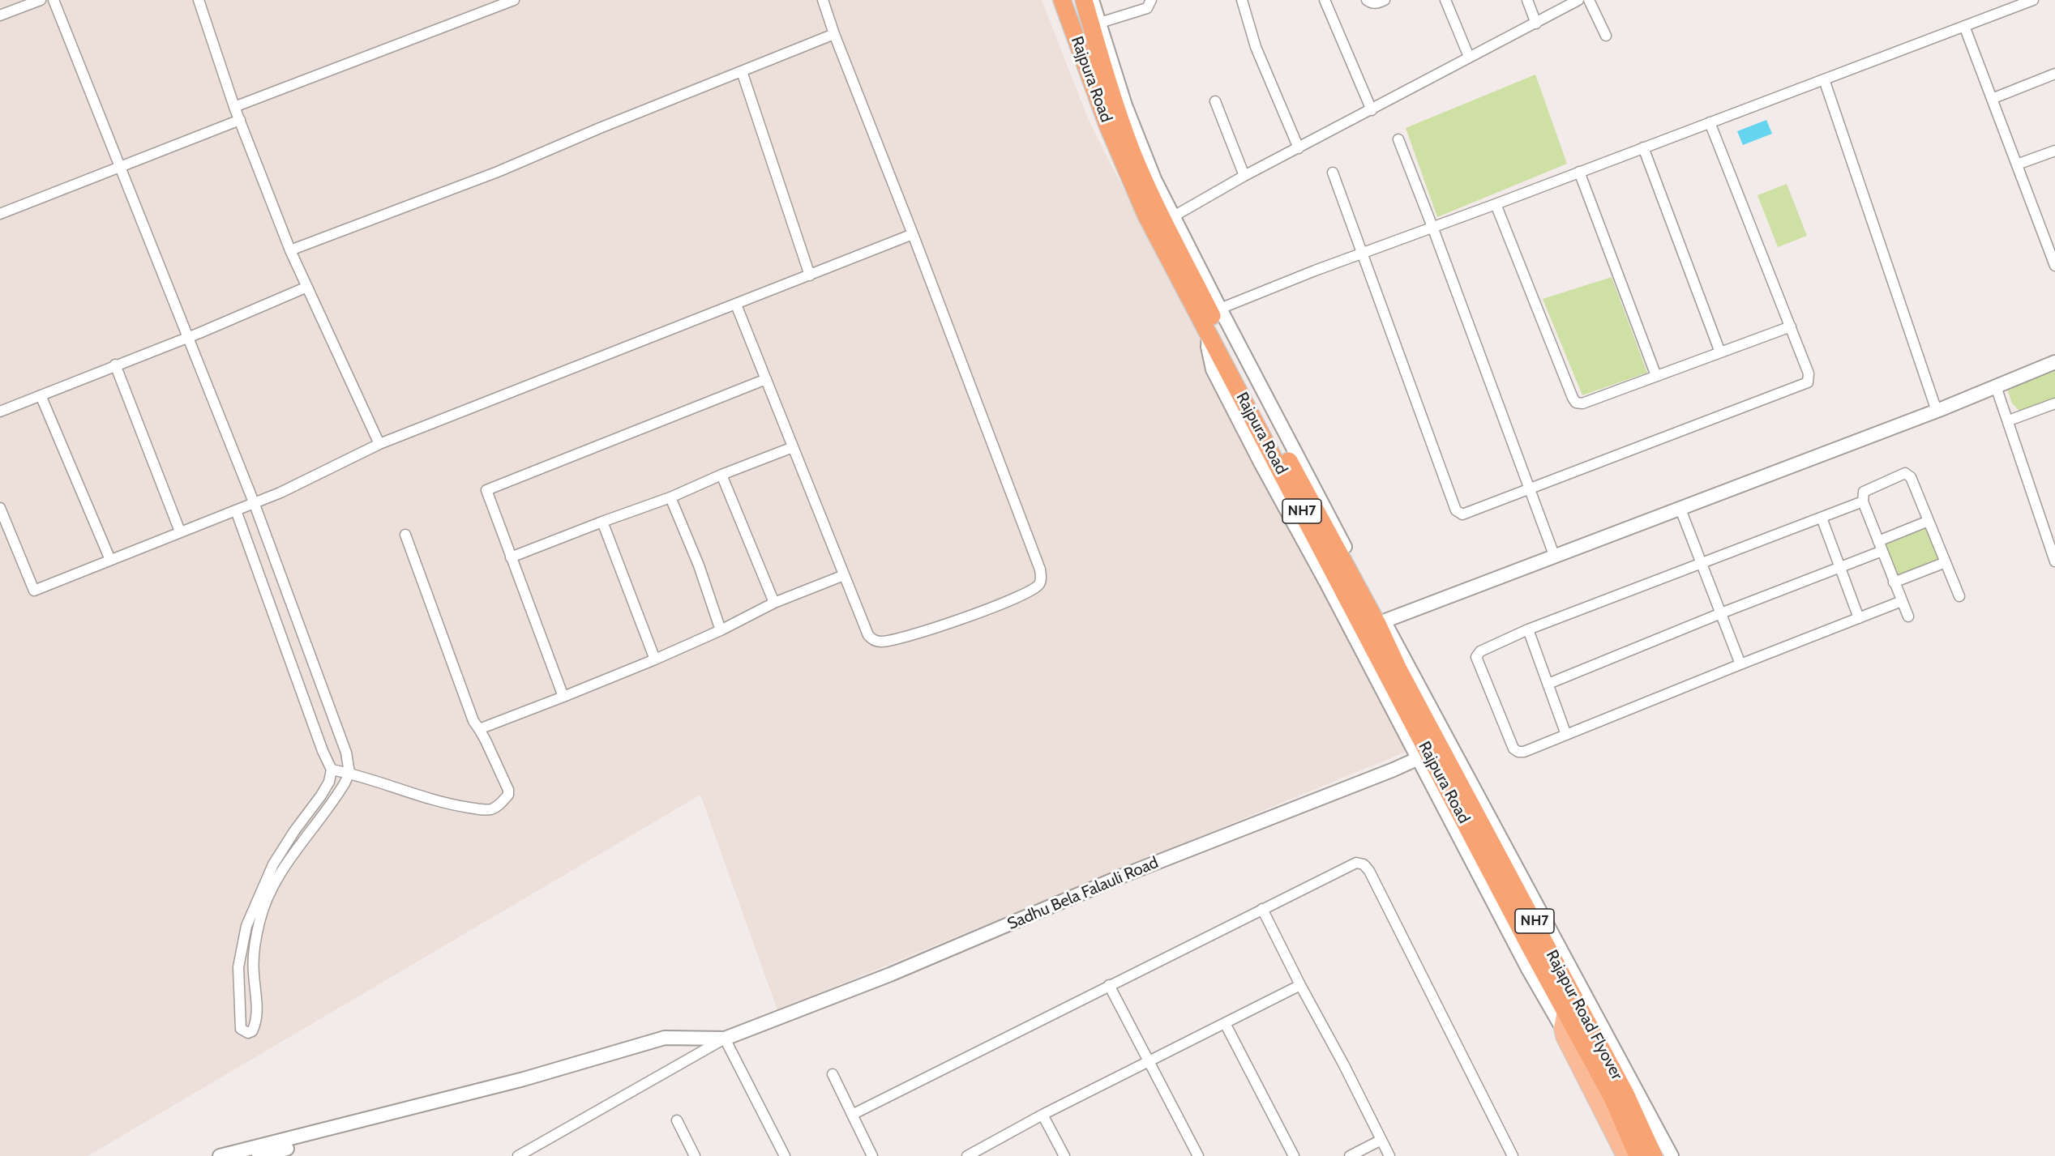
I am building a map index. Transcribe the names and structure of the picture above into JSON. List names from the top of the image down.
{
  "streets": {
    "highway": ["Rajpura Road", "NH7", "Rajapur Road Flyover"],
    "street": ["Sadhu Bela Falauli Road"]
  },
  "crossings": [
    ["Rajpura Road", "Sadhu Bela Falauli Road"],
    ["Rajpura Road", "Rajapur Road Flyover"],
    ["Sadhu Bela Falauli Road", "Rajapur Road Flyover"]
  ]
}
